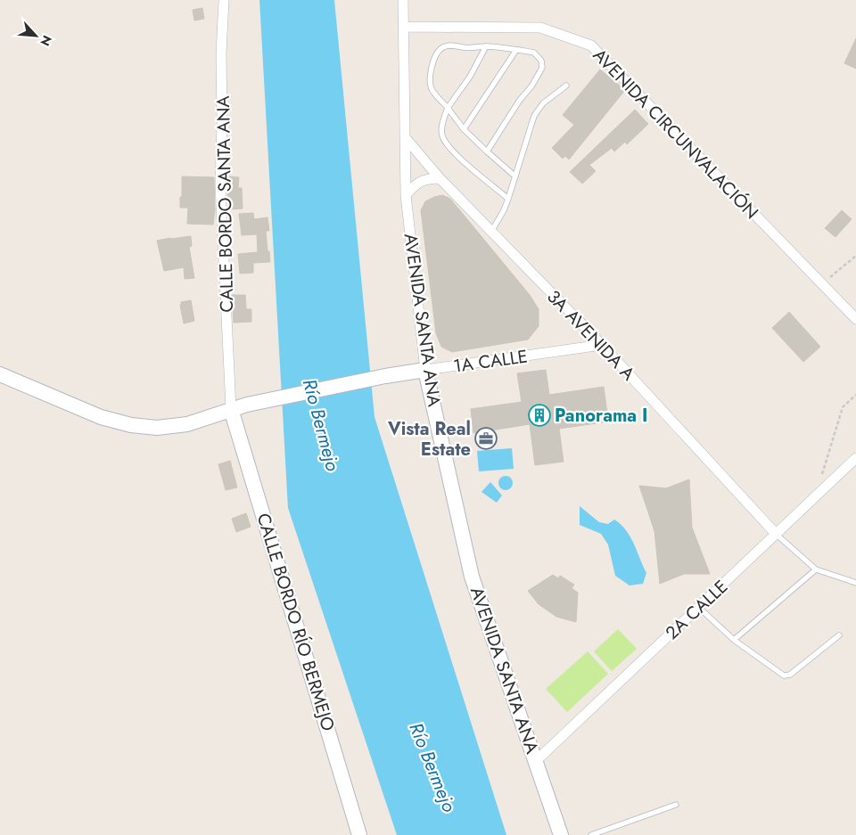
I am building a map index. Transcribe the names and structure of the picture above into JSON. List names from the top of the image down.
{
  "streets": {
    "main road": ["AVENIDA SANTA ANA", "1A CALLE", "CALLE BORDO RÍO BERMEJO"],
    "street": [
      "AVENIDA CIRCUNVALACIÓN",
      "CALLE BORDO SANTA ANA",
      "3A AVENIDA A",
      "2A CALLE"
    ]
  },
  "crossings": [
    ["AVENIDA CIRCUNVALACIÓN", "AVENIDA SANTA ANA"],
    ["CALLE BORDO SANTA ANA", "1A CALLE"],
    ["CALLE BORDO SANTA ANA", "CALLE BORDO RÍO BERMEJO"],
    ["AVENIDA SANTA ANA", "3A AVENIDA A"],
    ["AVENIDA SANTA ANA", "1A CALLE"],
    ["AVENIDA SANTA ANA", "2A CALLE"],
    ["3A AVENIDA A", "1A CALLE"],
    ["3A AVENIDA A", "2A CALLE"],
    ["1A CALLE", "CALLE BORDO RÍO BERMEJO"]
  ],
  "water": ["Río Bermejo"],
  "places": {
    "building": ["Panorama I"],
    "office": ["Vista Real Estate"]
  },
  "north": "bottom right"
}
